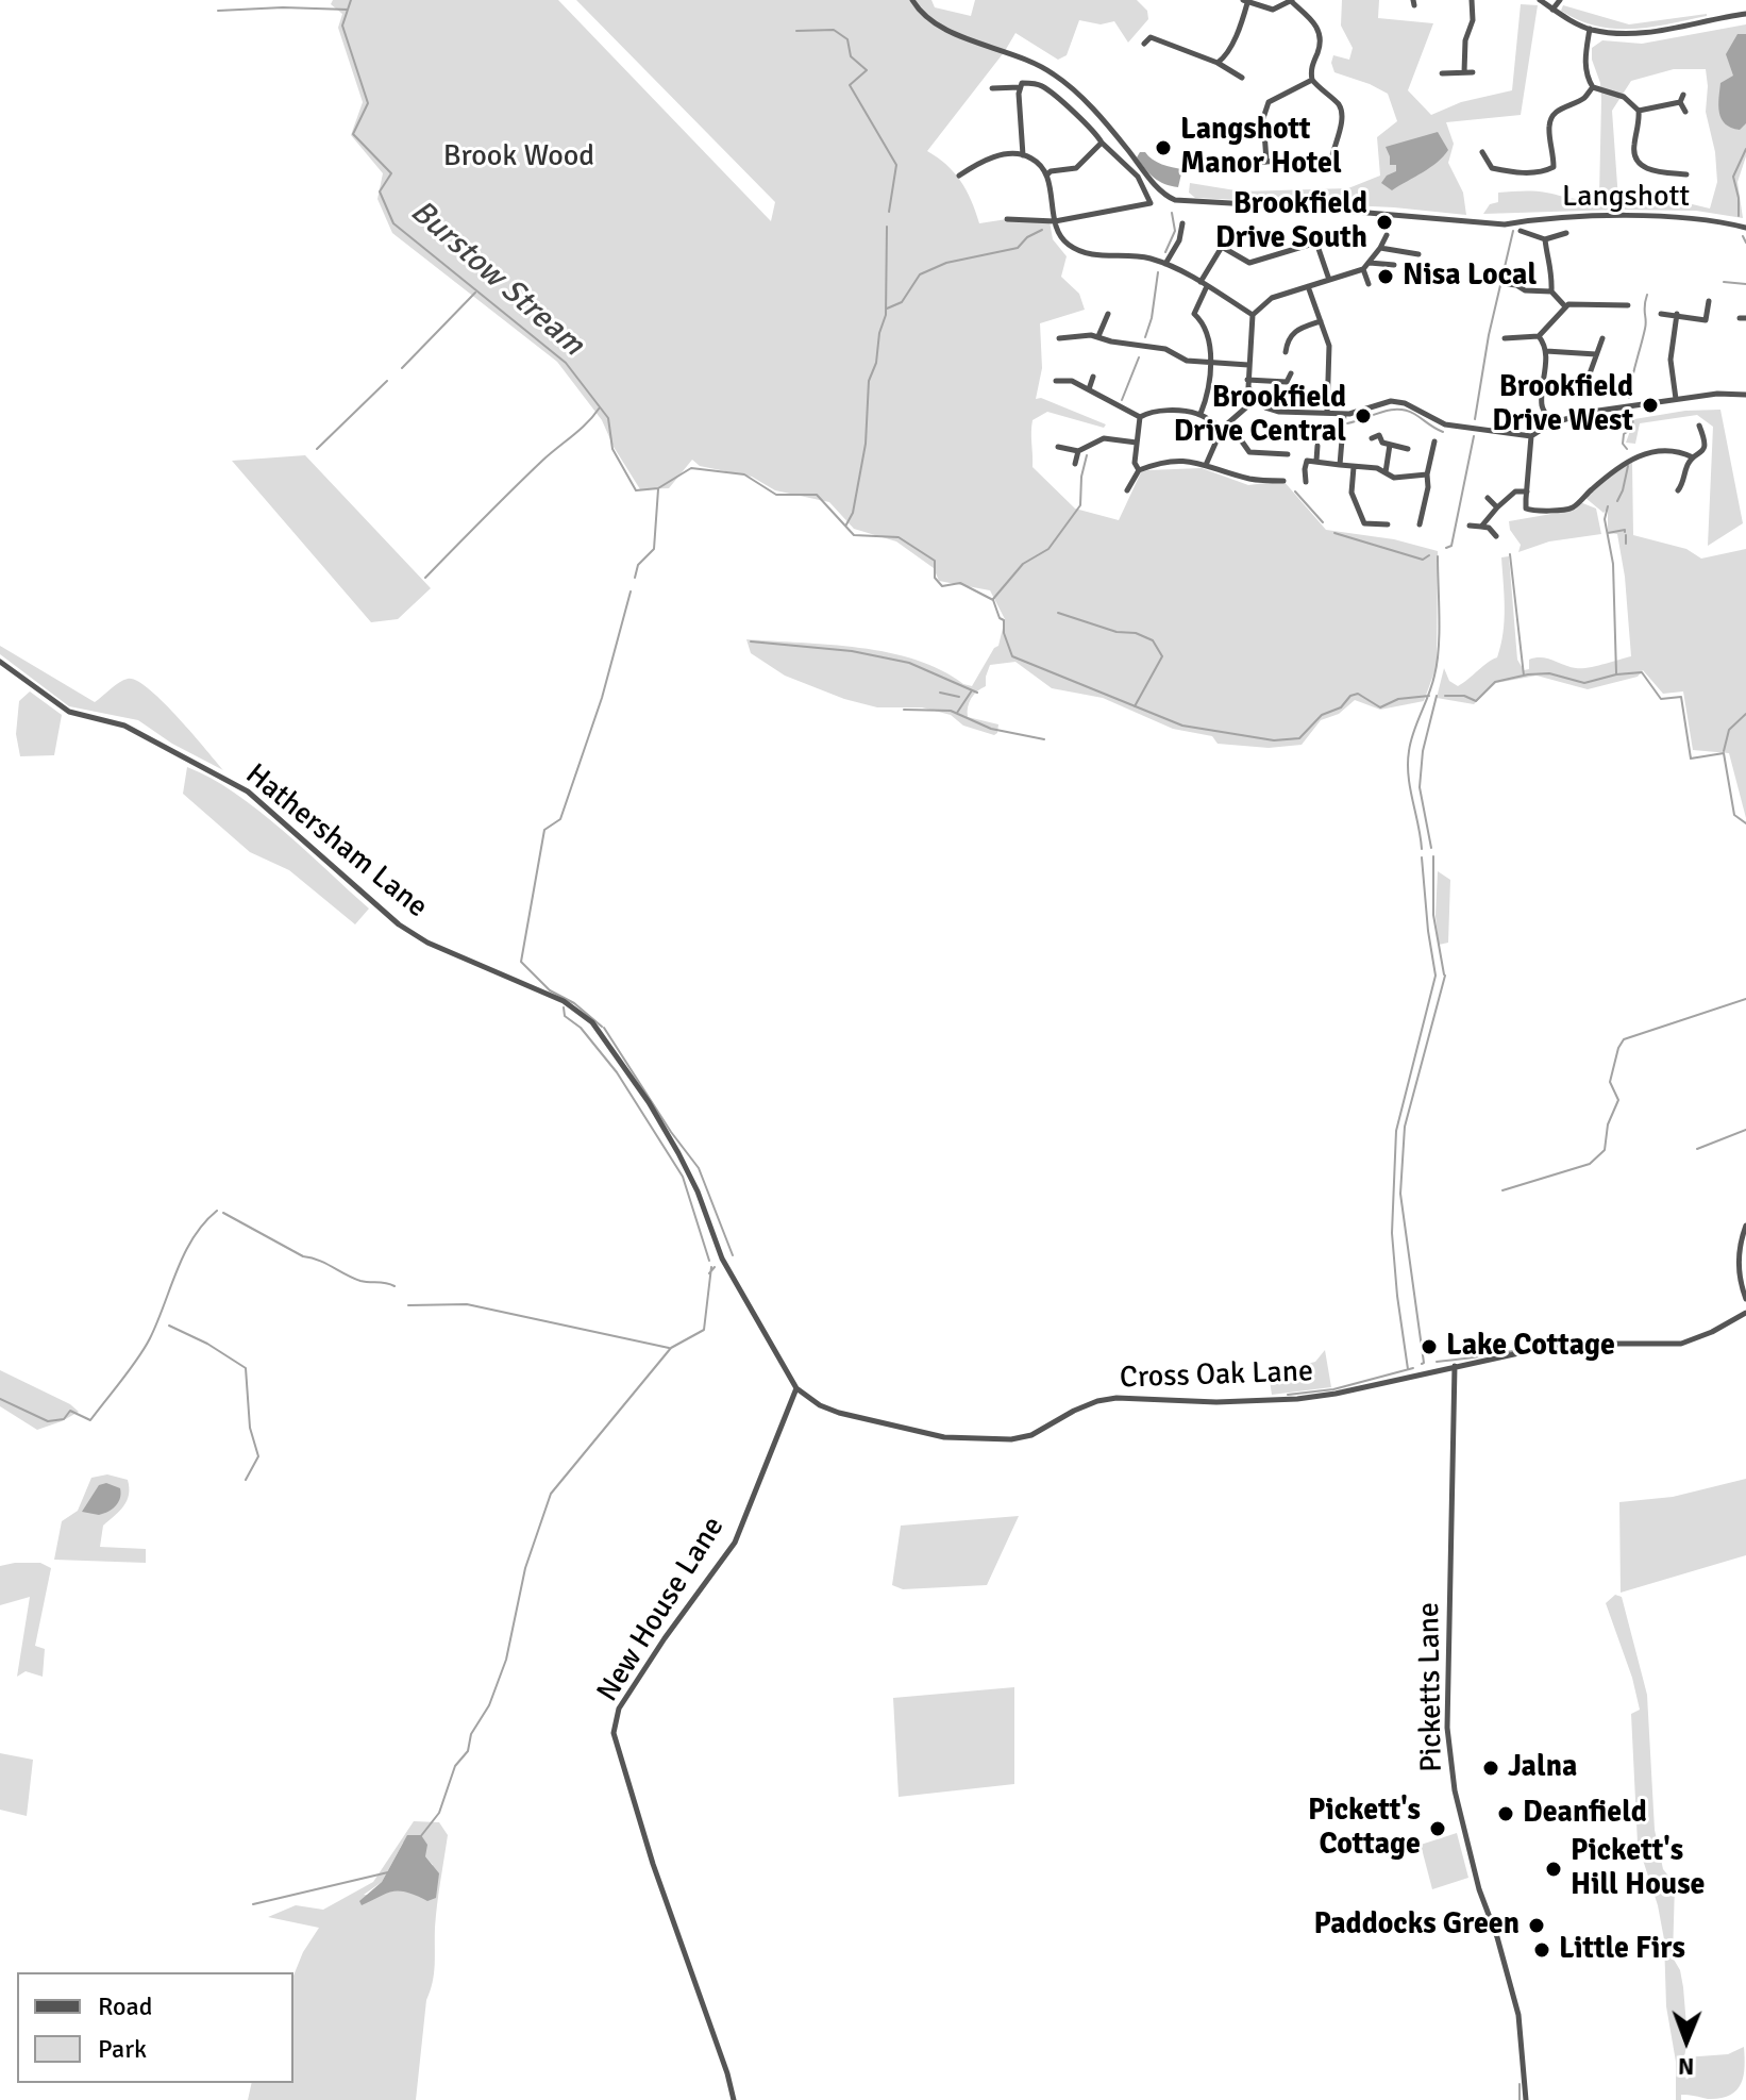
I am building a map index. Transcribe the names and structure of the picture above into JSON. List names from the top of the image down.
{
  "streets": {
    "street": [
      "Langshott",
      "Hathersham Lane",
      "Cross Oak Lane",
      "New House Lane",
      "Picketts Lane"
    ]
  },
  "crossings": [
    ["Hathersham Lane", "Cross Oak Lane"],
    ["Hathersham Lane", "New House Lane"],
    ["Cross Oak Lane", "New House Lane"],
    ["Cross Oak Lane", "Picketts Lane"]
  ],
  "water": ["Burstow Stream"],
  "parks": ["Brook Wood"],
  "places": [
    "Langshott Manor Hotel",
    "Brookfield Drive South",
    "Nisa Local",
    "Brookfield Drive West",
    "Brookfield Drive Central",
    "Lake Cottage",
    "Jalna",
    "Deanfield",
    "Pickett's Cottage",
    "Pickett's Hill House",
    "Paddocks Green",
    "Little Firs"
  ],
  "legend": ["Road", "Park"],
  "north": "bottom"
}
